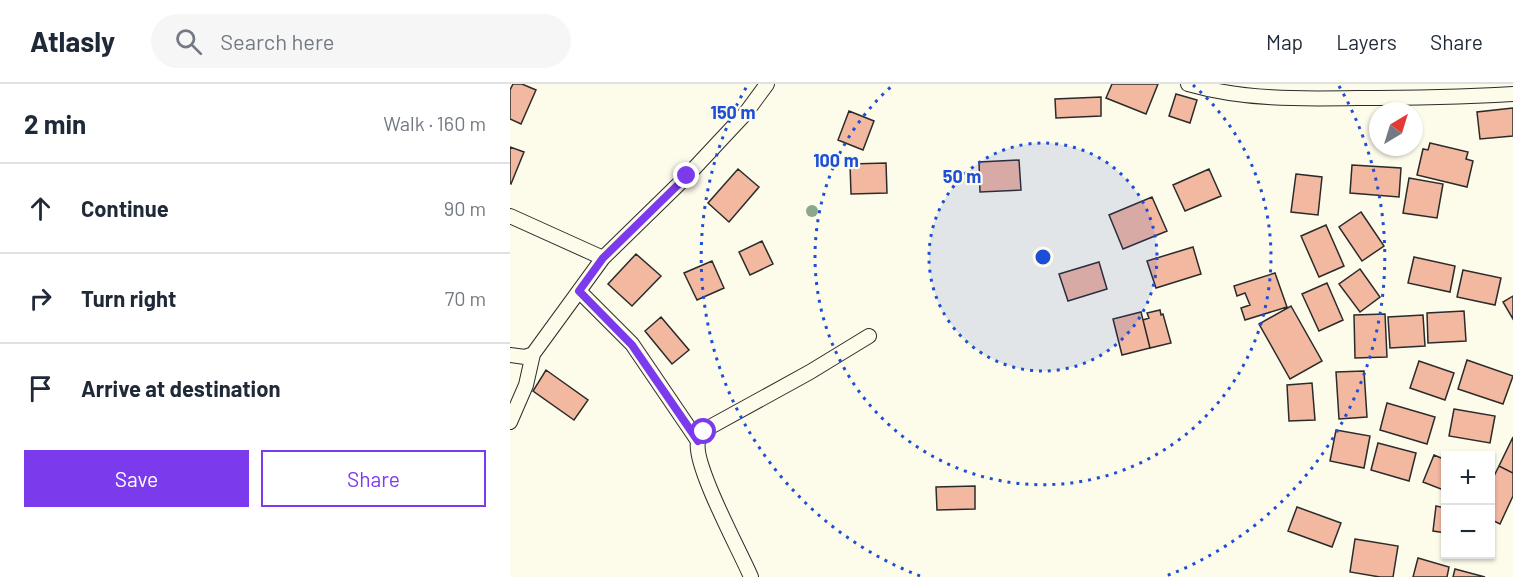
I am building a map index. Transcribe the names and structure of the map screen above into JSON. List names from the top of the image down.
{
  "north": "top right",
  "page": {
    "header": "Atlasly",
    "search": "Search here",
    "nav": ["Map", "Layers", "Share"],
    "heading": ["2 min", "Walk · 160 m"],
    "list": [
      ["Continue", "90 m"],
      ["Turn right", "70 m"],
      "Arrive at destination"
    ],
    "buttons": ["Save", "Share"],
    "map_buttons": ["+", "−"]
  },
  "rings": ["150 m", "100 m", "50 m"]
}
